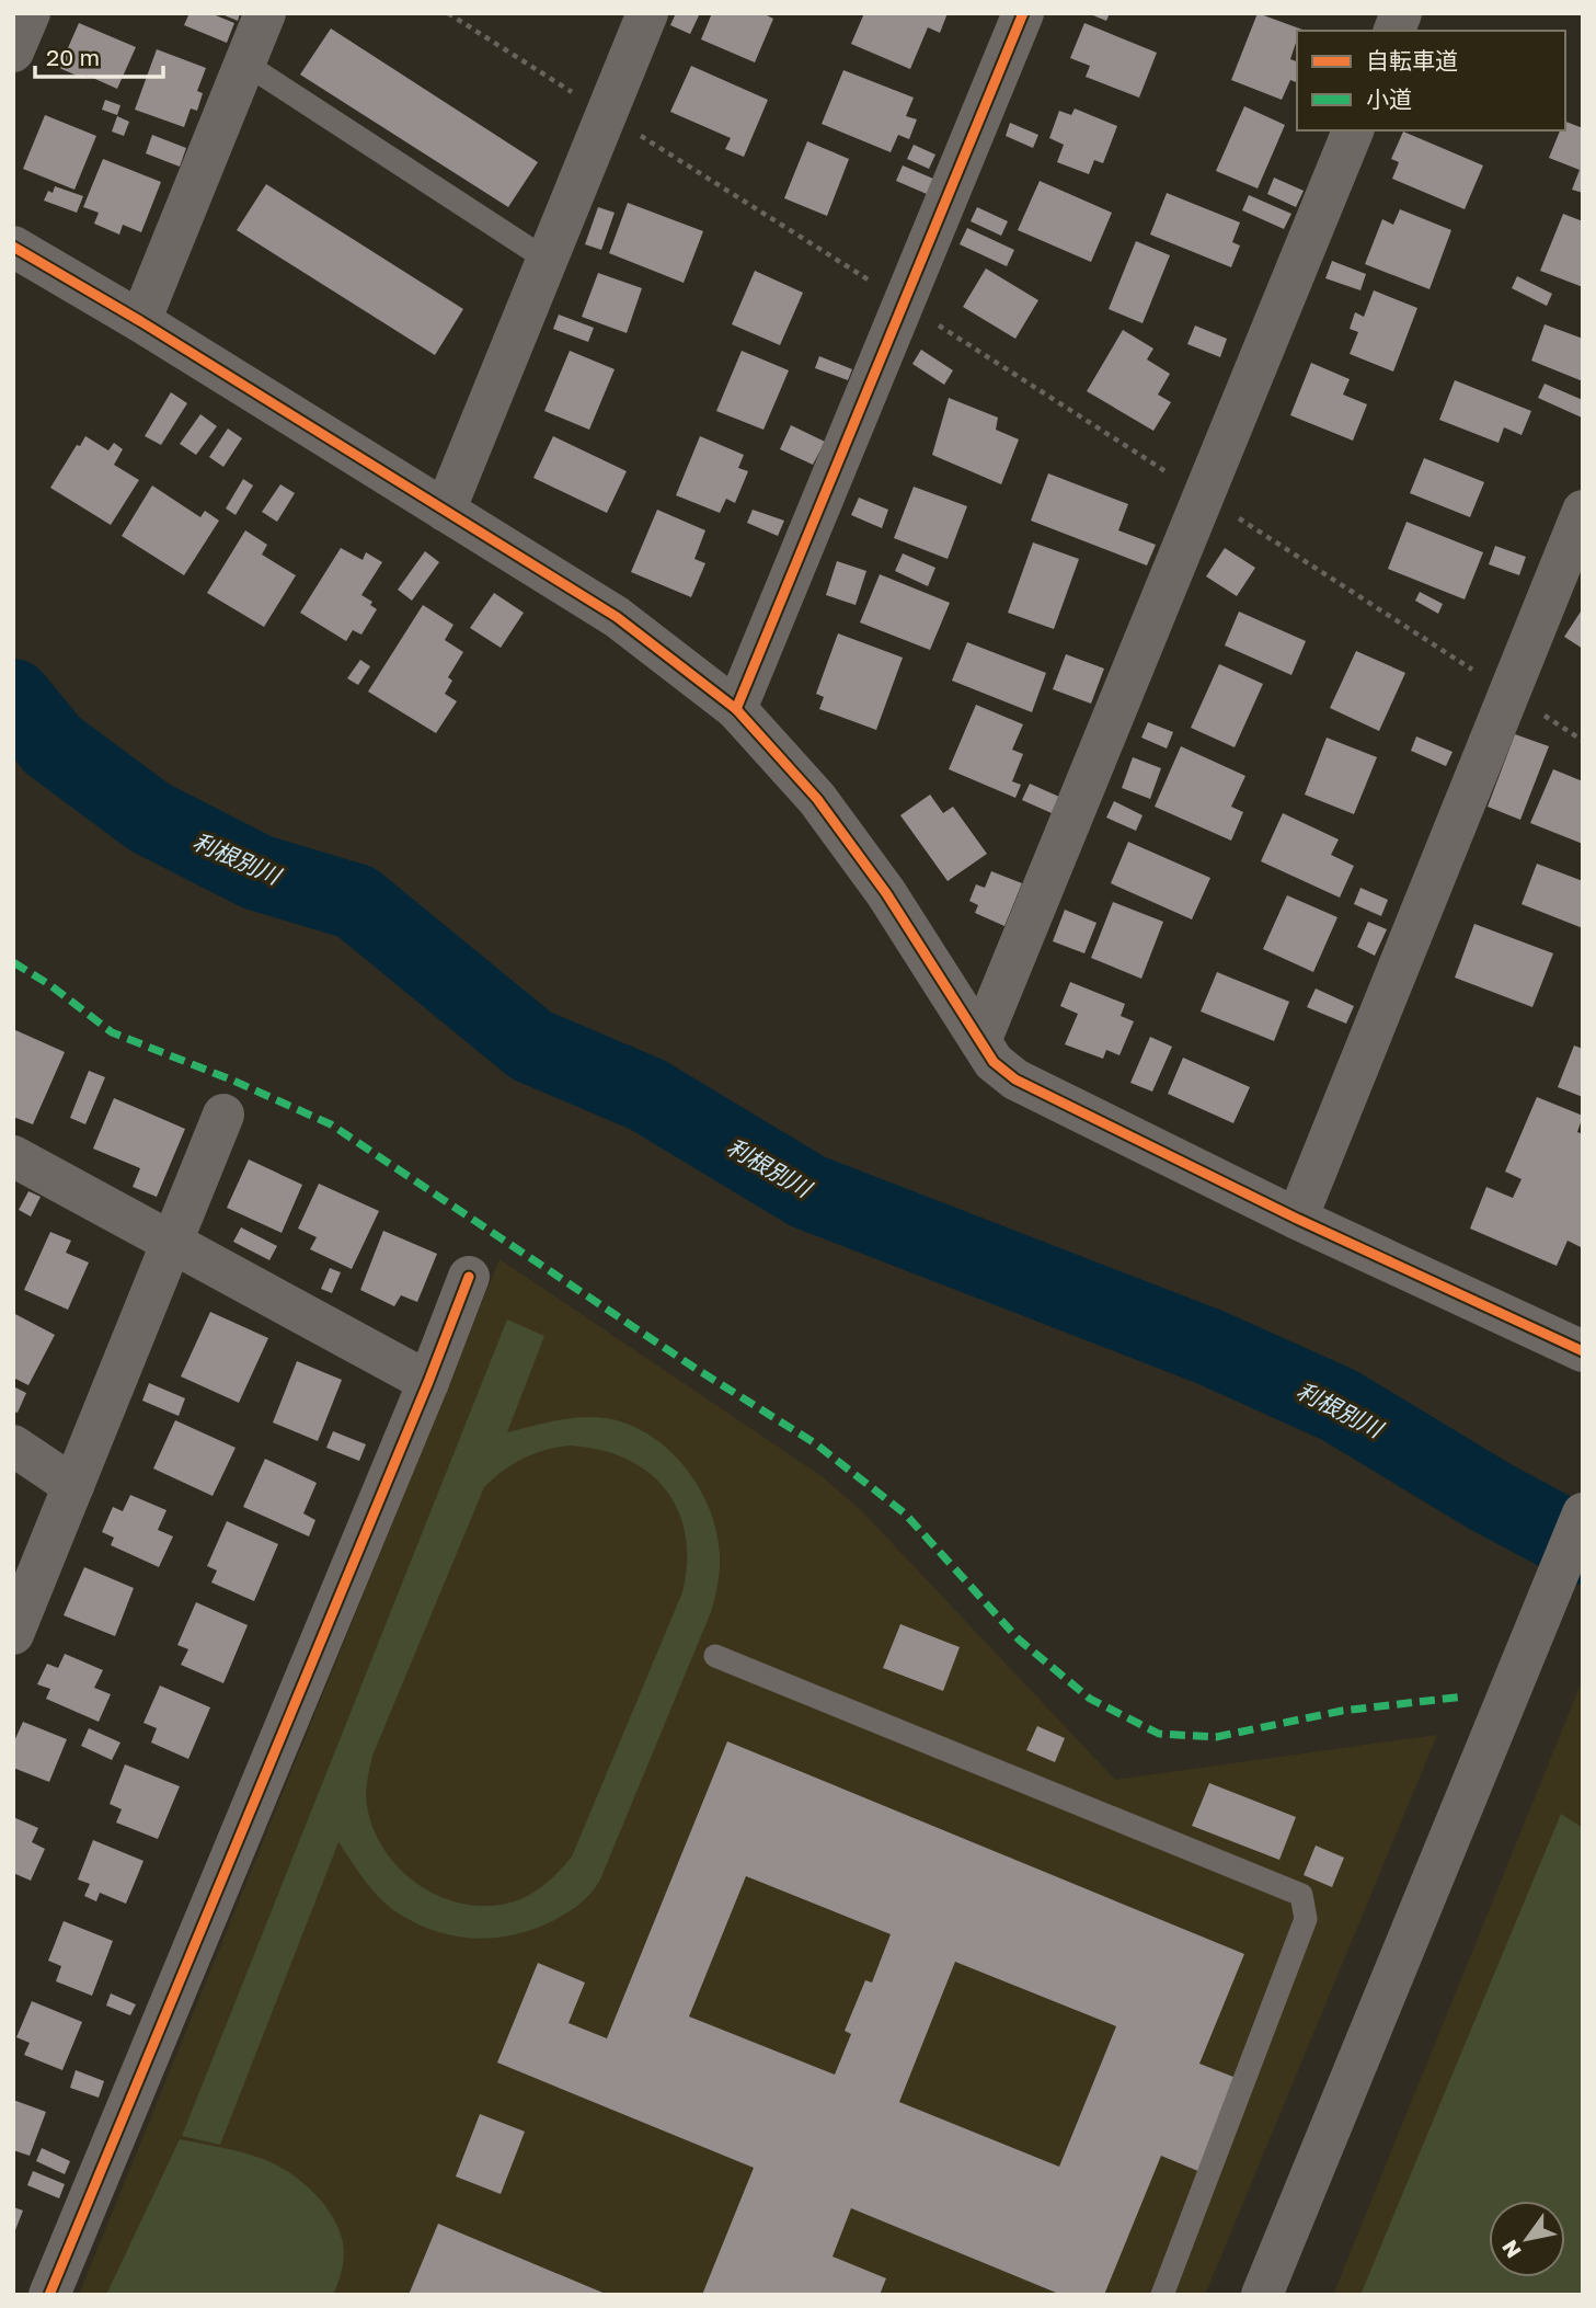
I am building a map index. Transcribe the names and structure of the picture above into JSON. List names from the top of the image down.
{
  "water": ["利根別川"],
  "legend": ["自転車道", "小道"],
  "scale_bar": "20 m",
  "north": "bottom left"
}
